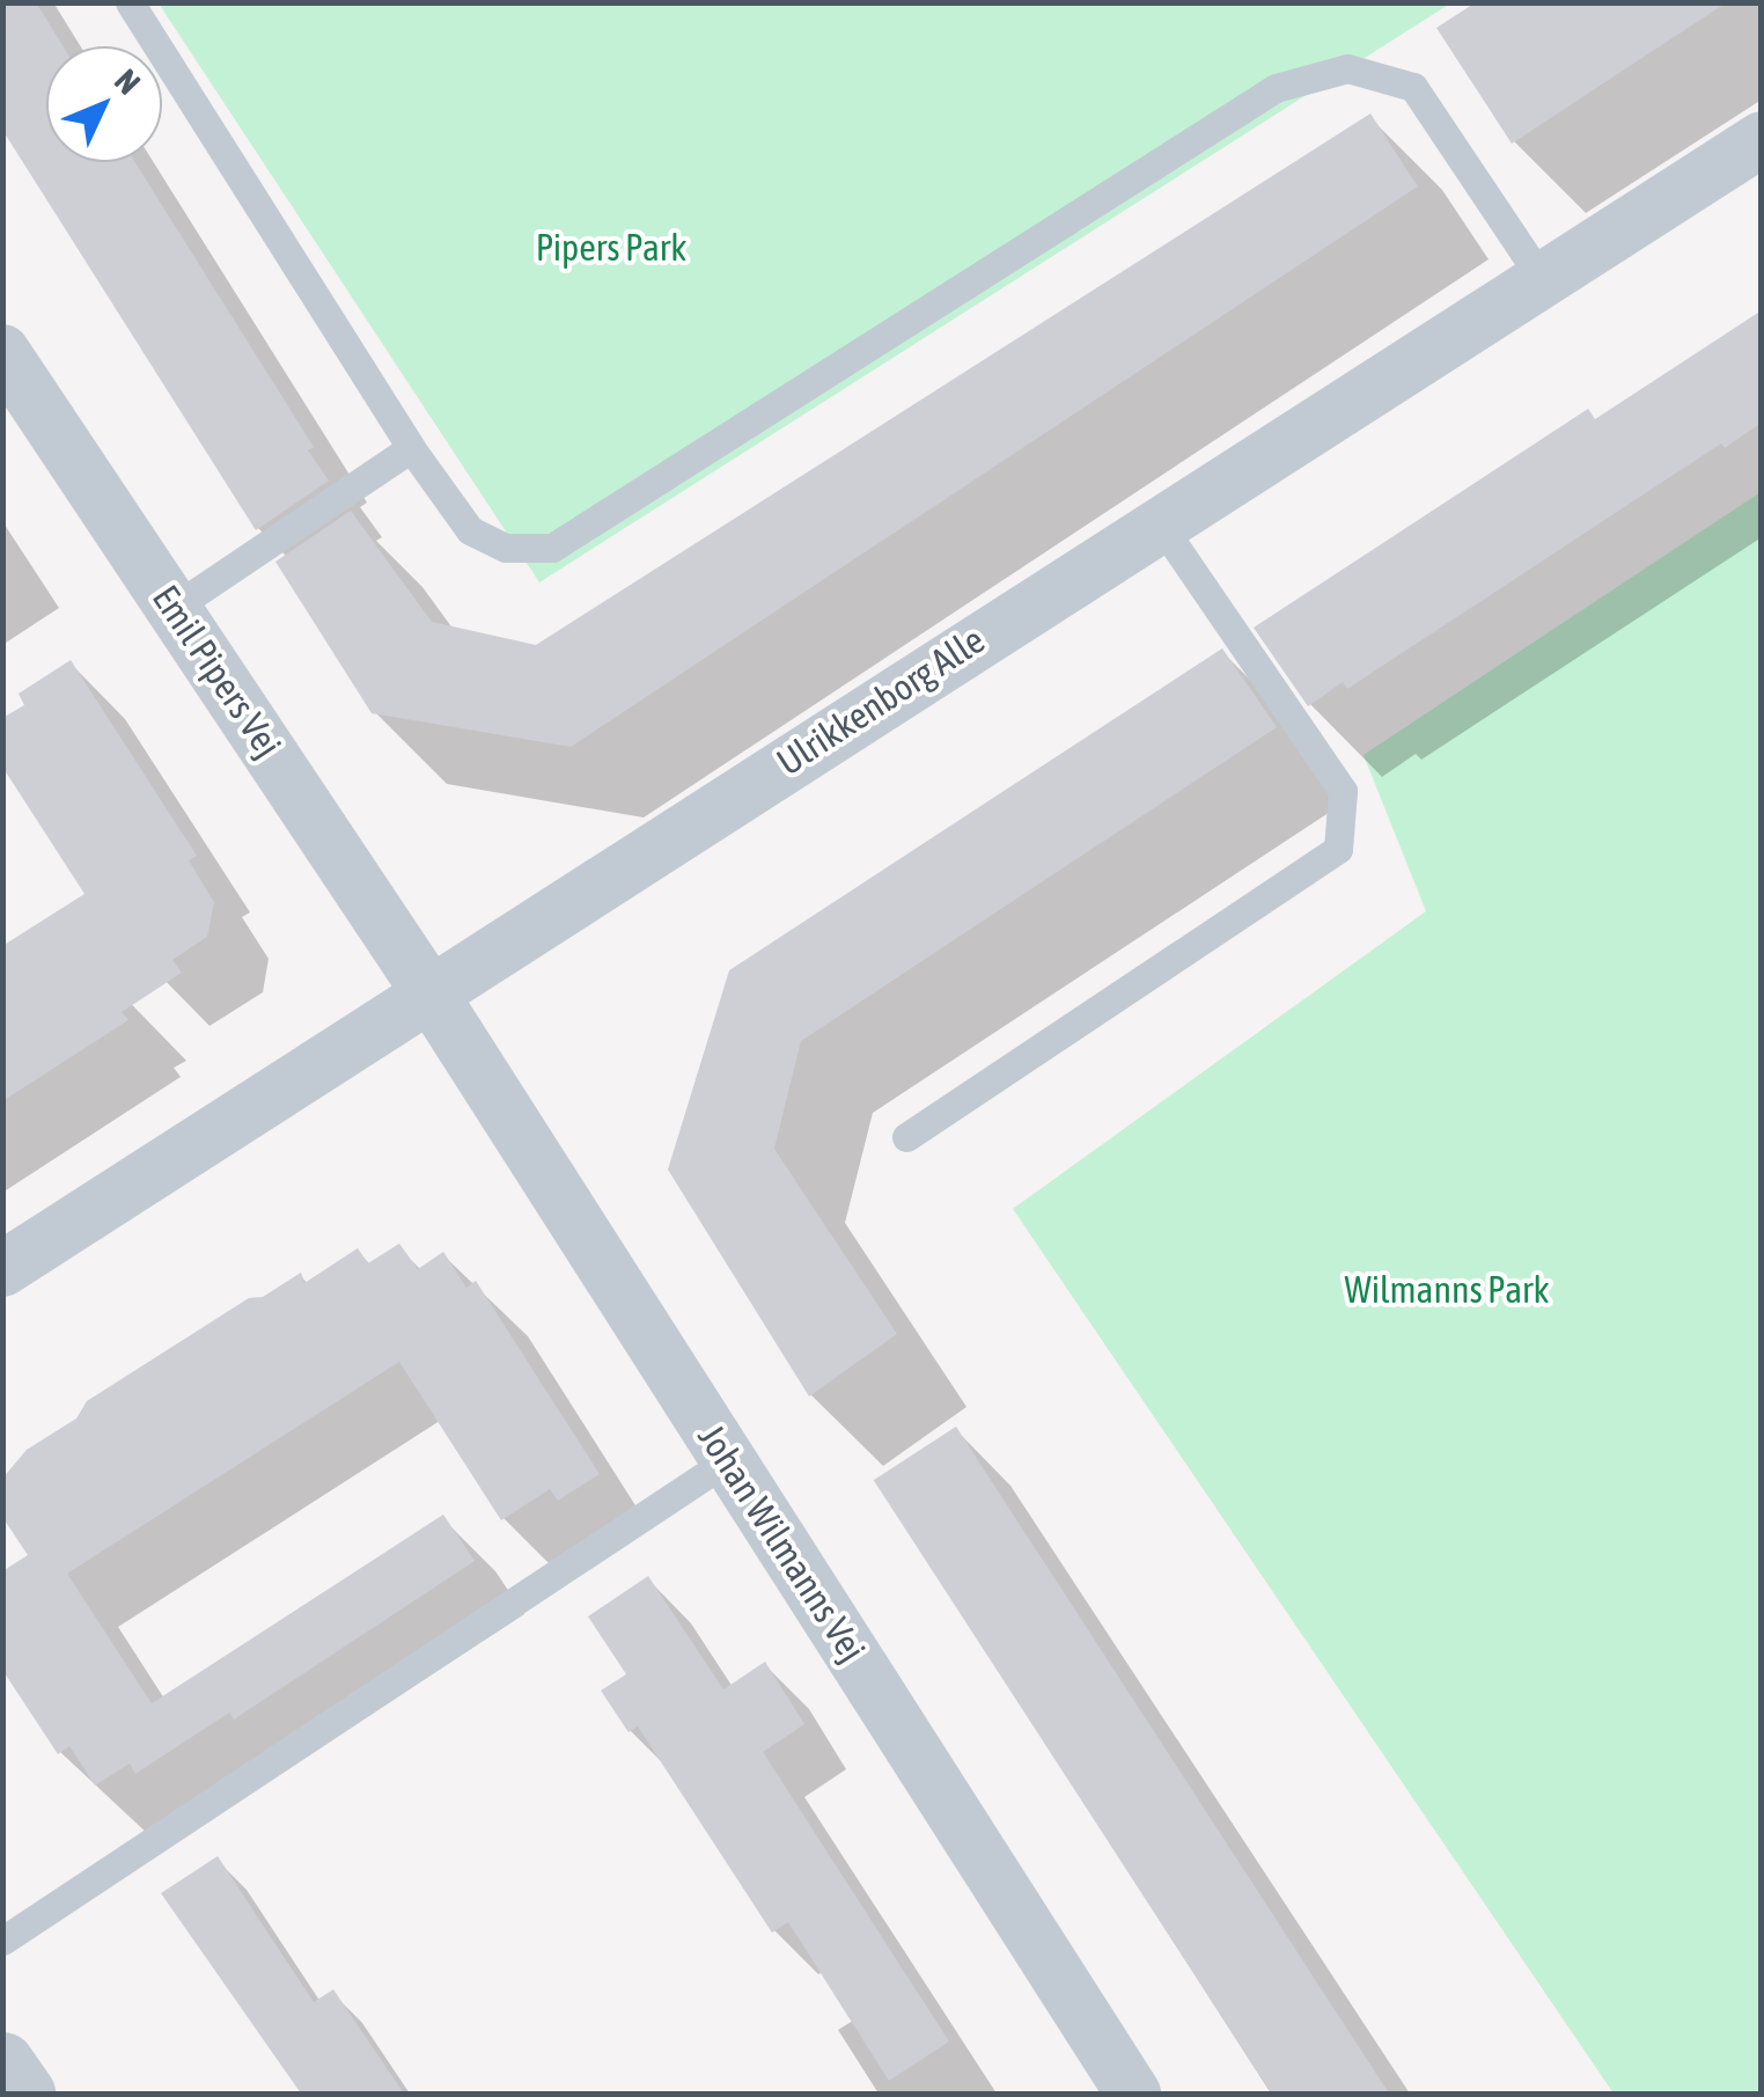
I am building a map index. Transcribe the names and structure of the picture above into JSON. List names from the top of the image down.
{
  "streets": {
    "street": ["Emil Pipers Vej", "Ulrikkenborg Alle", "Johan Wilmanns Vej"]
  },
  "crossings": [
    ["Emil Pipers Vej", "Ulrikkenborg Alle"],
    ["Emil Pipers Vej", "Johan Wilmanns Vej"],
    ["Ulrikkenborg Alle", "Johan Wilmanns Vej"]
  ],
  "parks": ["Pipers Park", "Wilmanns Park"],
  "north": "top right"
}
